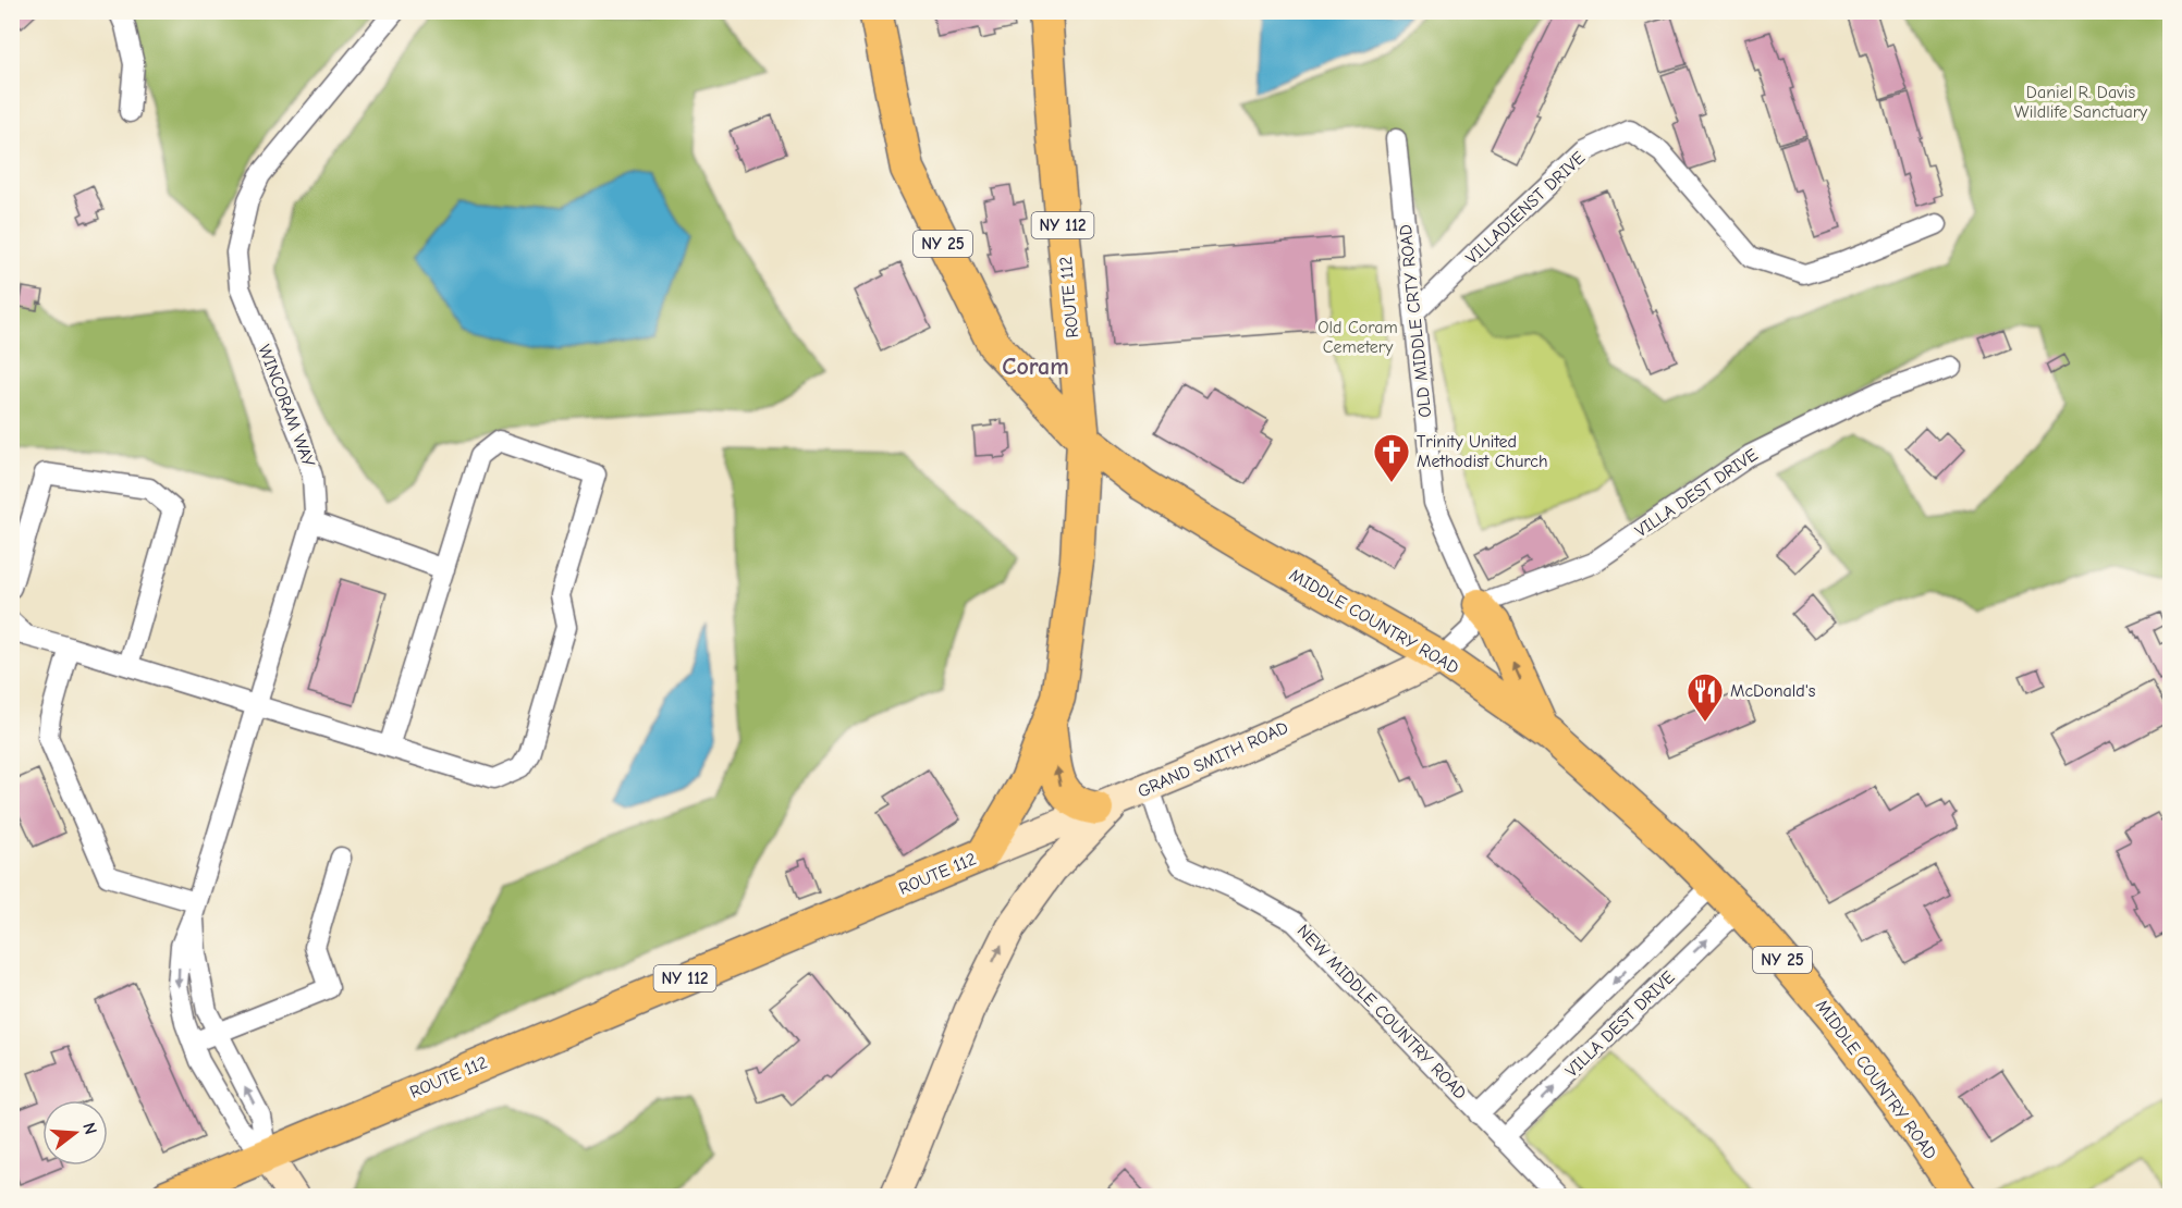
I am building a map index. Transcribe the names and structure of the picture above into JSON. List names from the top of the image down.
{
  "streets": {
    "main road": [
      "NY 112",
      "NY 25",
      "ROUTE 112",
      "MIDDLE COUNTRY ROAD",
      "GRAND SMITH ROAD"
    ],
    "street": [
      "VILLADIENST DRIVE",
      "OLD MIDDLE CRTY ROAD",
      "WINCORAM WAY",
      "VILLA DEST DRIVE",
      "NEW MIDDLE COUNTRY ROAD"
    ]
  },
  "crossings": [
    ["VILLADIENST DRIVE", "OLD MIDDLE CRTY ROAD"],
    ["ROUTE 112", "WINCORAM WAY"],
    ["ROUTE 112", "MIDDLE COUNTRY ROAD"],
    ["ROUTE 112", "GRAND SMITH ROAD"],
    ["OLD MIDDLE CRTY ROAD", "VILLA DEST DRIVE"],
    ["VILLA DEST DRIVE", "MIDDLE COUNTRY ROAD"],
    ["VILLA DEST DRIVE", "NEW MIDDLE COUNTRY ROAD"],
    ["MIDDLE COUNTRY ROAD", "GRAND SMITH ROAD"],
    ["GRAND SMITH ROAD", "NEW MIDDLE COUNTRY ROAD"]
  ],
  "districts": ["Coram"],
  "parks": ["Daniel R. Davis Wildlife Sanctuary", "Old Coram Cemetery"],
  "places": {
    "church": ["Trinity United Methodist Church"],
    "restaurant": ["McDonald's"]
  },
  "north": "right"
}
